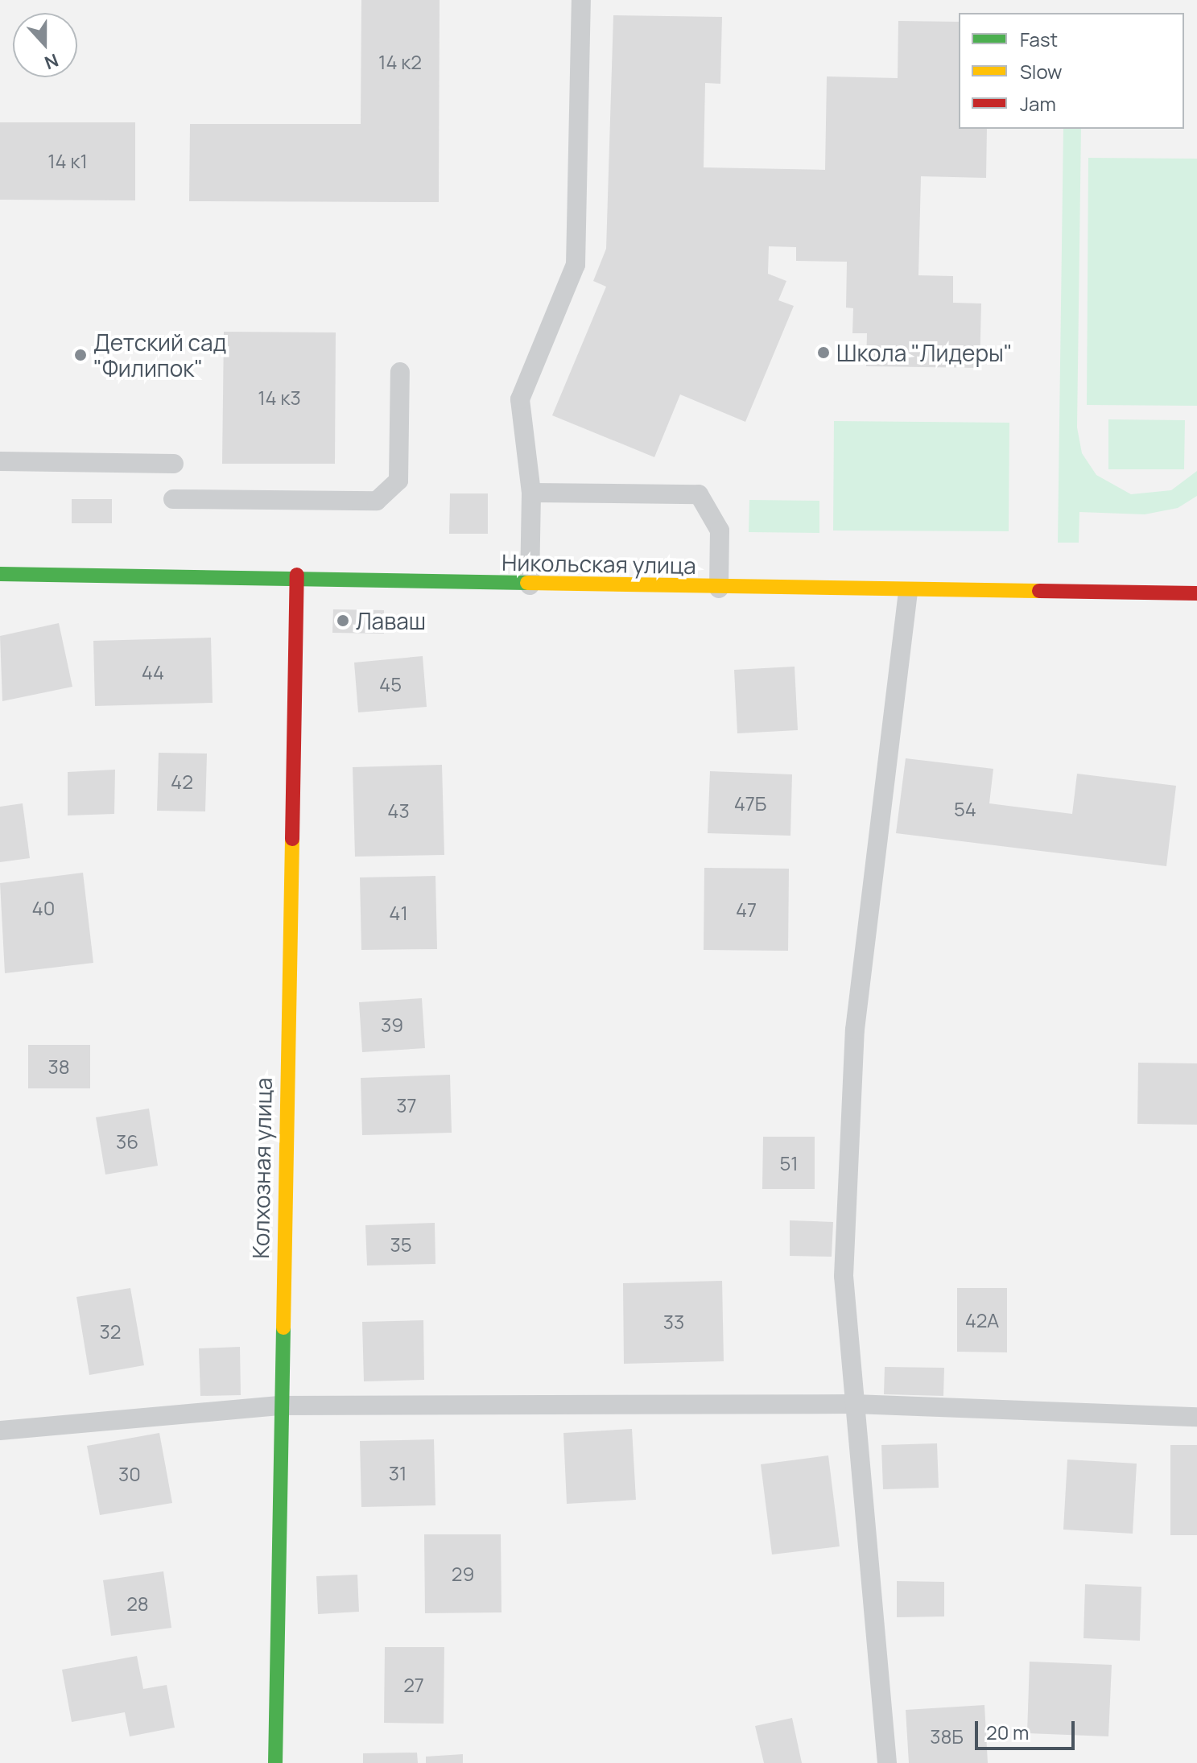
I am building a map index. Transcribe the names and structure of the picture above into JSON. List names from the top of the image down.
{
  "streets": {
    "street": ["Никольская улица", "Колхозная улица"]
  },
  "crossings": [
    ["Никольская улица", "Колхозная улица"]
  ],
  "places": ["Школа \"Лидеры\"", "Детский сад \"Филипок\"", "Лаваш"],
  "house_numbers": [
    "14 к2",
    "14 к1",
    "14 к3",
    "44",
    "45",
    "42",
    "47Б",
    "54",
    "43",
    "40",
    "47",
    "41",
    "39",
    "38",
    "37",
    "36",
    "51",
    "35",
    "42А",
    "33",
    "32",
    "31",
    "30",
    "29",
    "28",
    "27",
    "38Б"
  ],
  "legend": ["Fast", "Slow", "Jam"],
  "scale_bar": "20 m",
  "north": "bottom"
}
